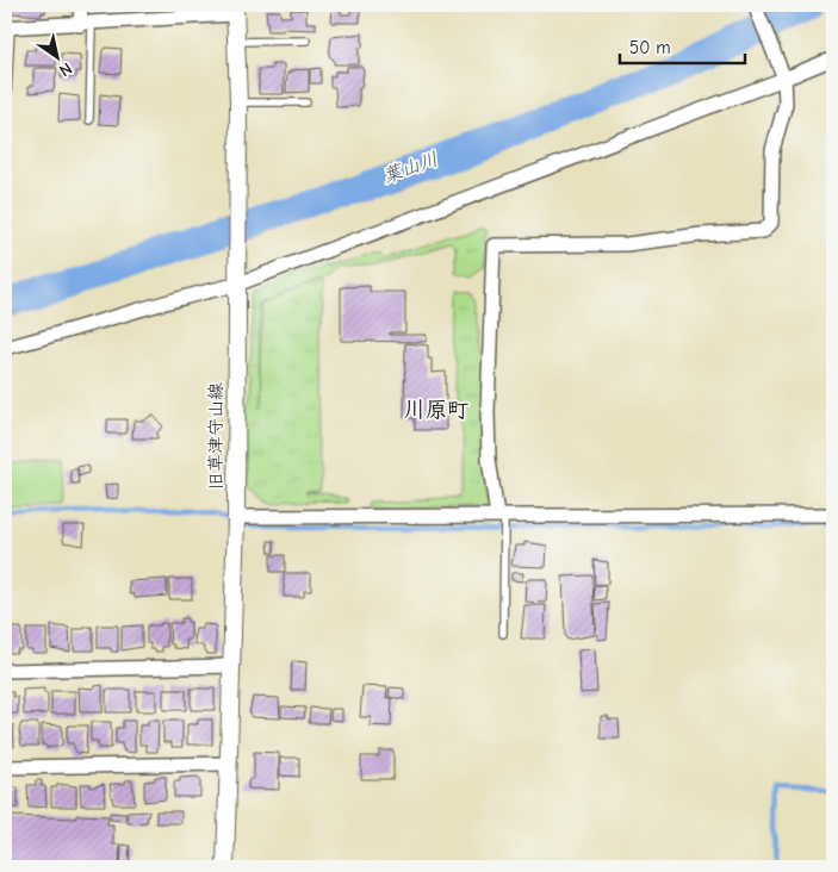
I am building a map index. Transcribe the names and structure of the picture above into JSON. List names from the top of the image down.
{
  "streets": {
    "street": ["旧草津守山線"]
  },
  "districts": ["川原町"],
  "water": ["葉山川"],
  "scale_bar": "50 m",
  "north": "bottom right"
}
